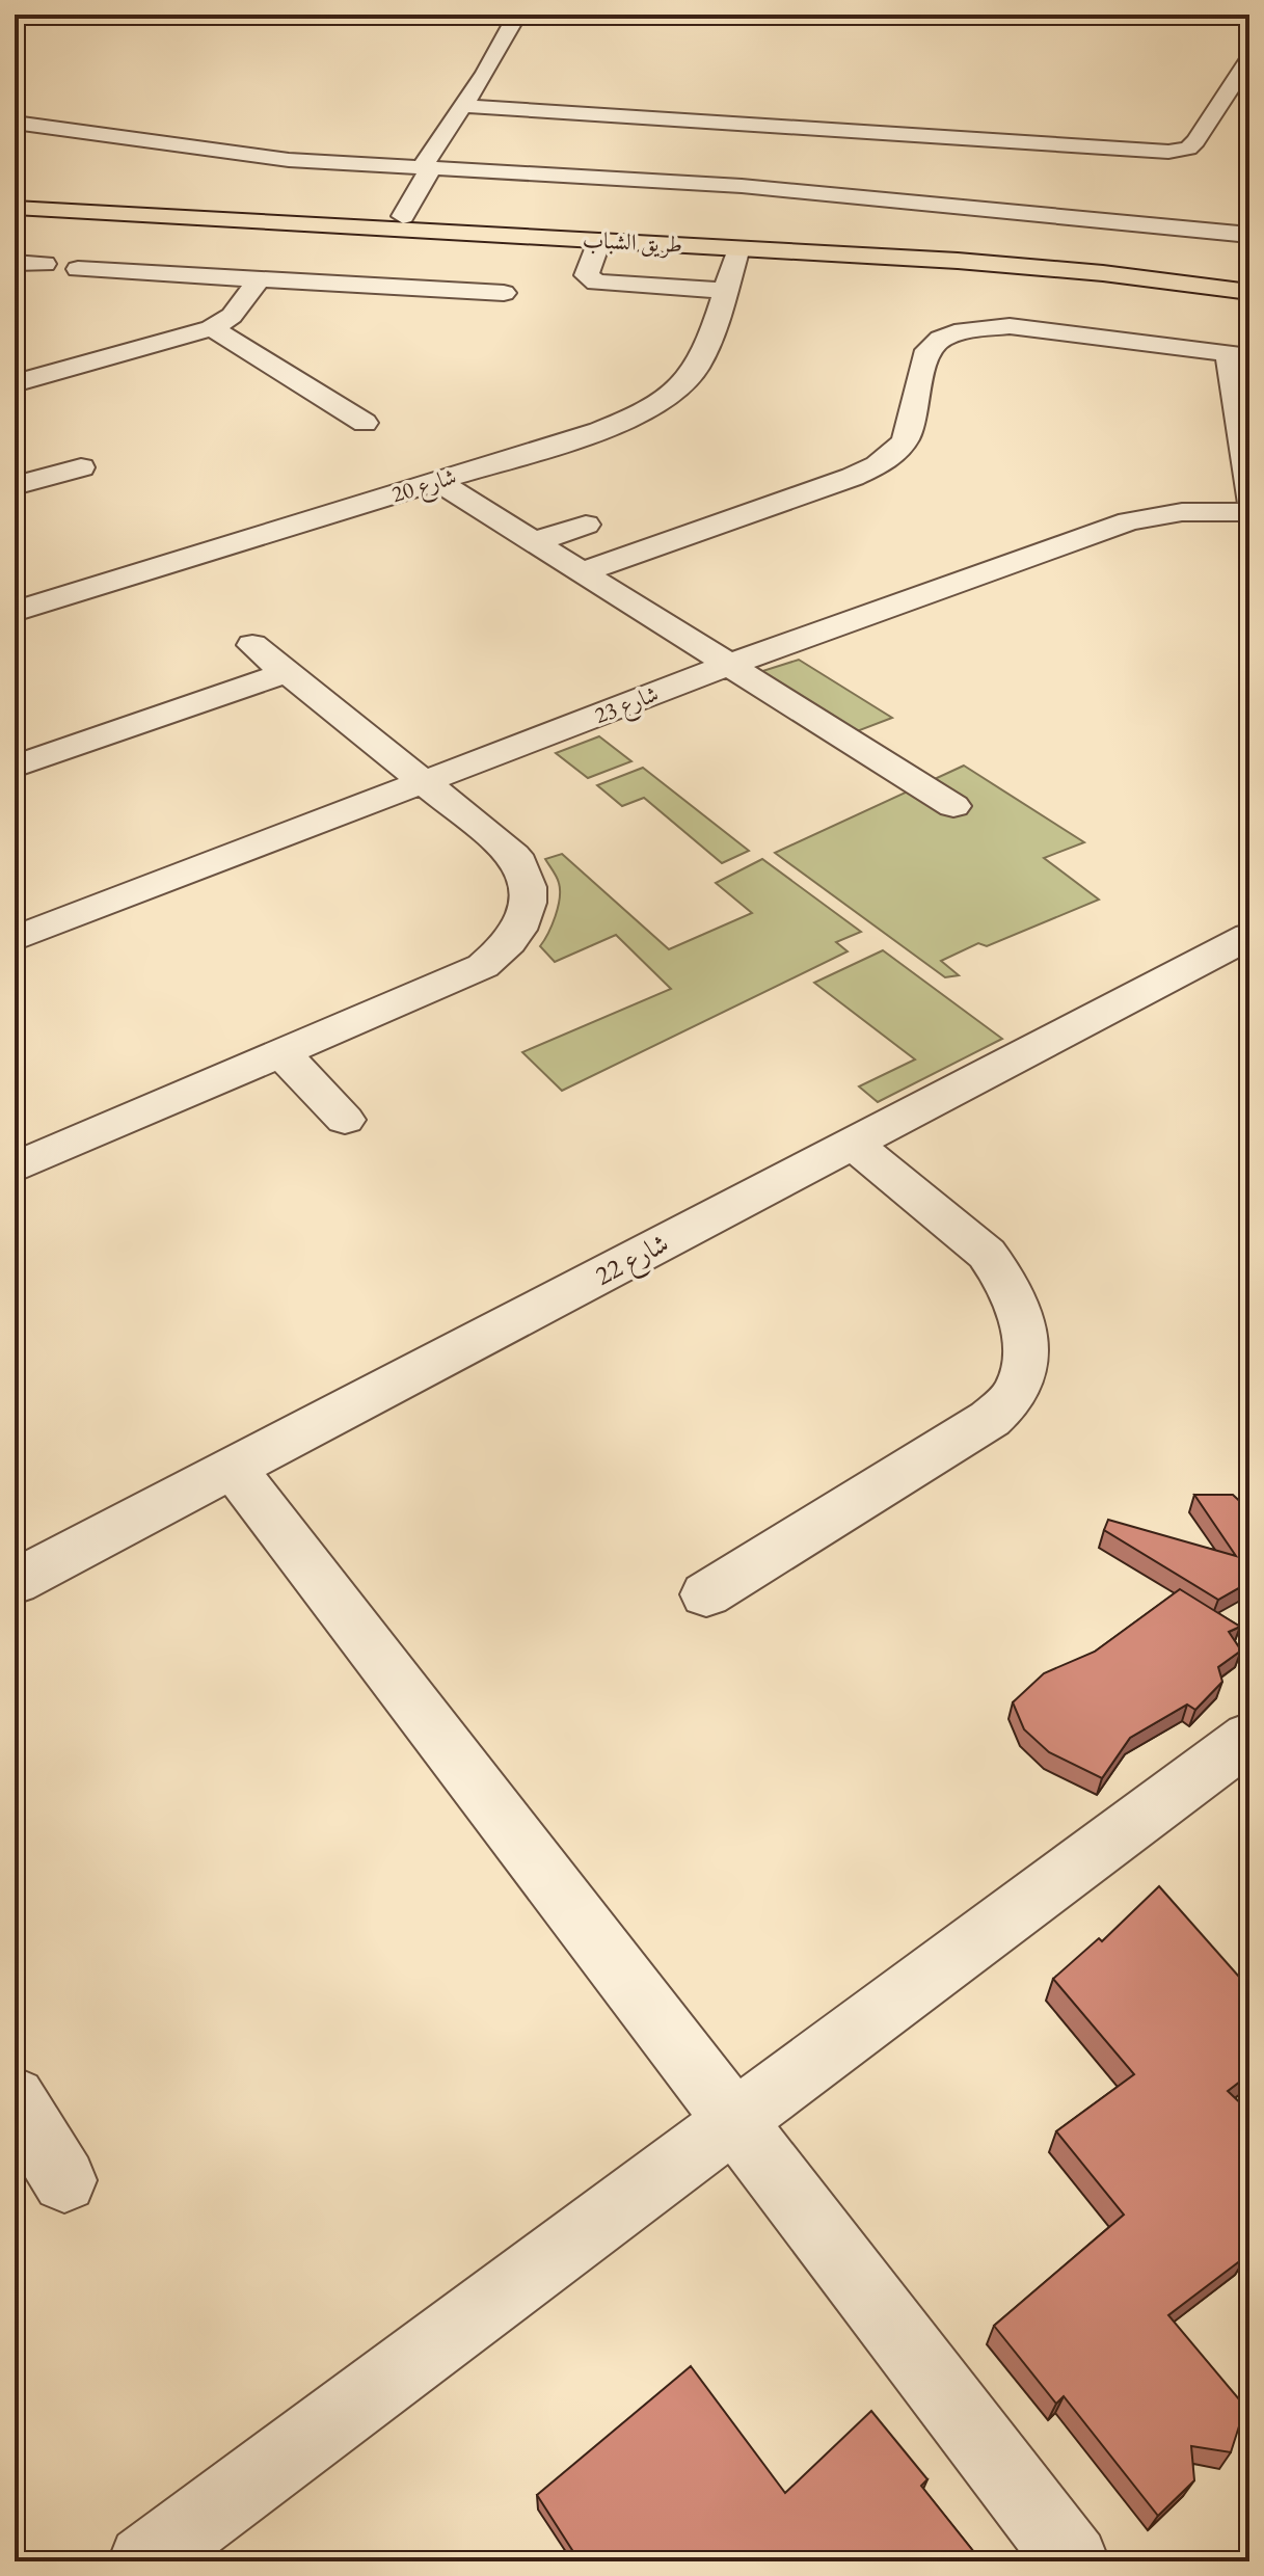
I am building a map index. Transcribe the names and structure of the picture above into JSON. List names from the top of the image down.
{
  "streets": {
    "main road": ["طريق الشباب"],
    "street": ["شارع 20", "شارع 23", "شارع 22"]
  },
  "crossings": [
    ["طريق الشباب", "شارع 20"]
  ]
}
